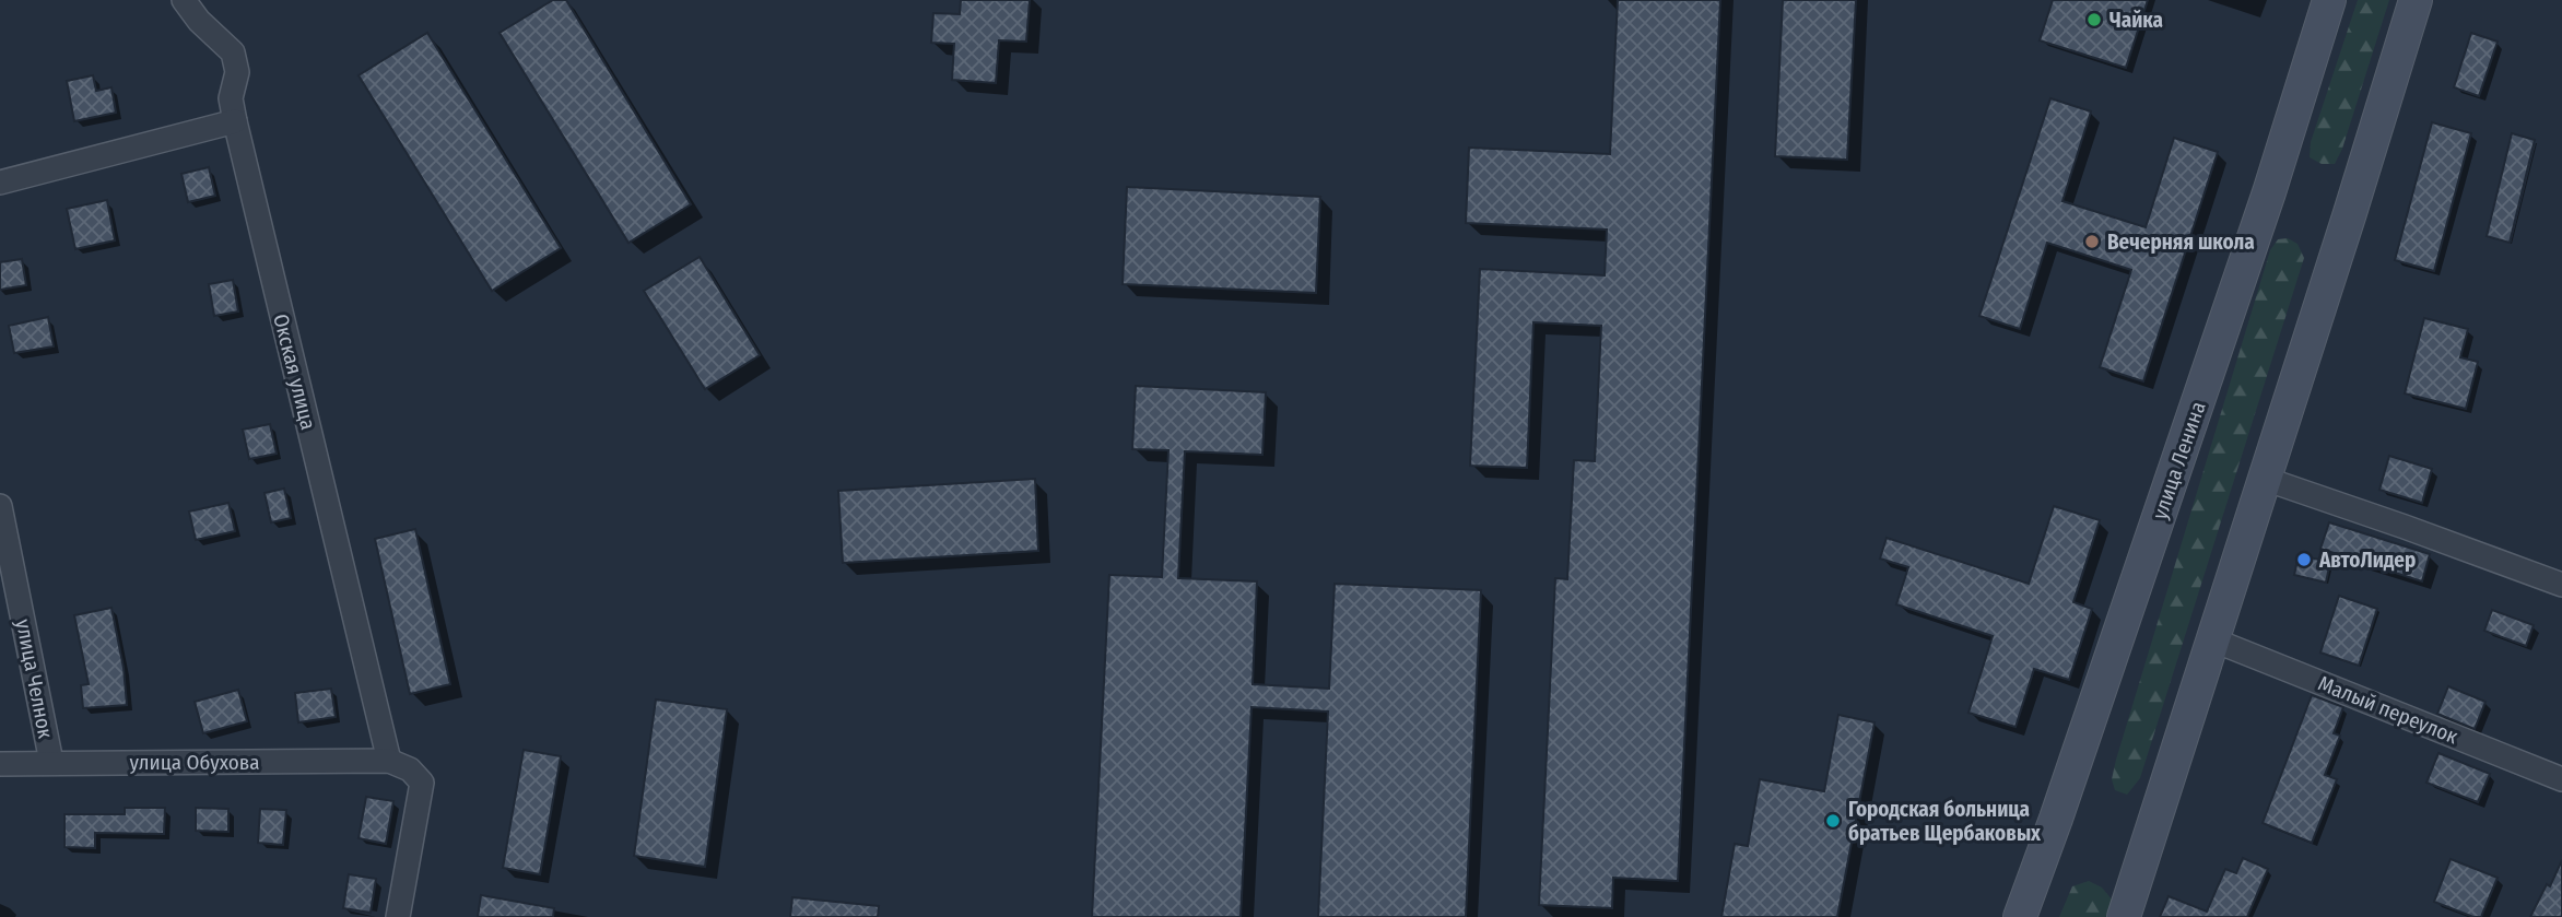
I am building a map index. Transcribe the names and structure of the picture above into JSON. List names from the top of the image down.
{
  "streets": {
    "main road": ["улица Ленина"],
    "street": [
      "Окская улица",
      "улица Челнок",
      "Малый переулок",
      "улица Обухова"
    ]
  },
  "crossings": [
    ["Окская улица", "улица Обухова"],
    ["улица Челнок", "улица Обухова"]
  ],
  "places": [
    "Чайка",
    "Вечерняя школа",
    "АвтоЛидер",
    "Городская больница братьев Щербаковых"
  ]
}
